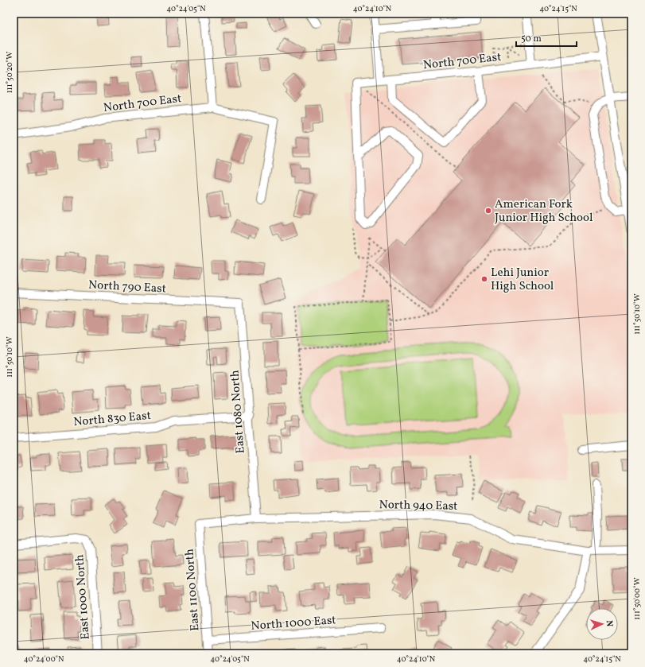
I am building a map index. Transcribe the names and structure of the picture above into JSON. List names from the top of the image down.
{
  "streets": {
    "street": [
      "North 700 East",
      "North 790 East",
      "East 1080 North",
      "North 830 East",
      "North 940 East",
      "East 1100 North",
      "East 1000 North",
      "North 1000 East"
    ]
  },
  "crossings": [
    ["North 790 East", "East 1080 North"],
    ["East 1080 North", "North 830 East"],
    ["East 1080 North", "North 940 East"],
    ["North 940 East", "East 1100 North"],
    ["East 1100 North", "North 1000 East"]
  ],
  "places": ["American Fork Junior High School", "Lehi Junior High School"],
  "scale_bar": "50 m",
  "north": "right",
  "coordinates": [
    "40°24'05\"N",
    "40°24'10\"N",
    "40°24'15\"N",
    "111°50'20\"W",
    "111°50'10\"W",
    "111°50'00\"W",
    "40°24'00\"N"
  ]
}
